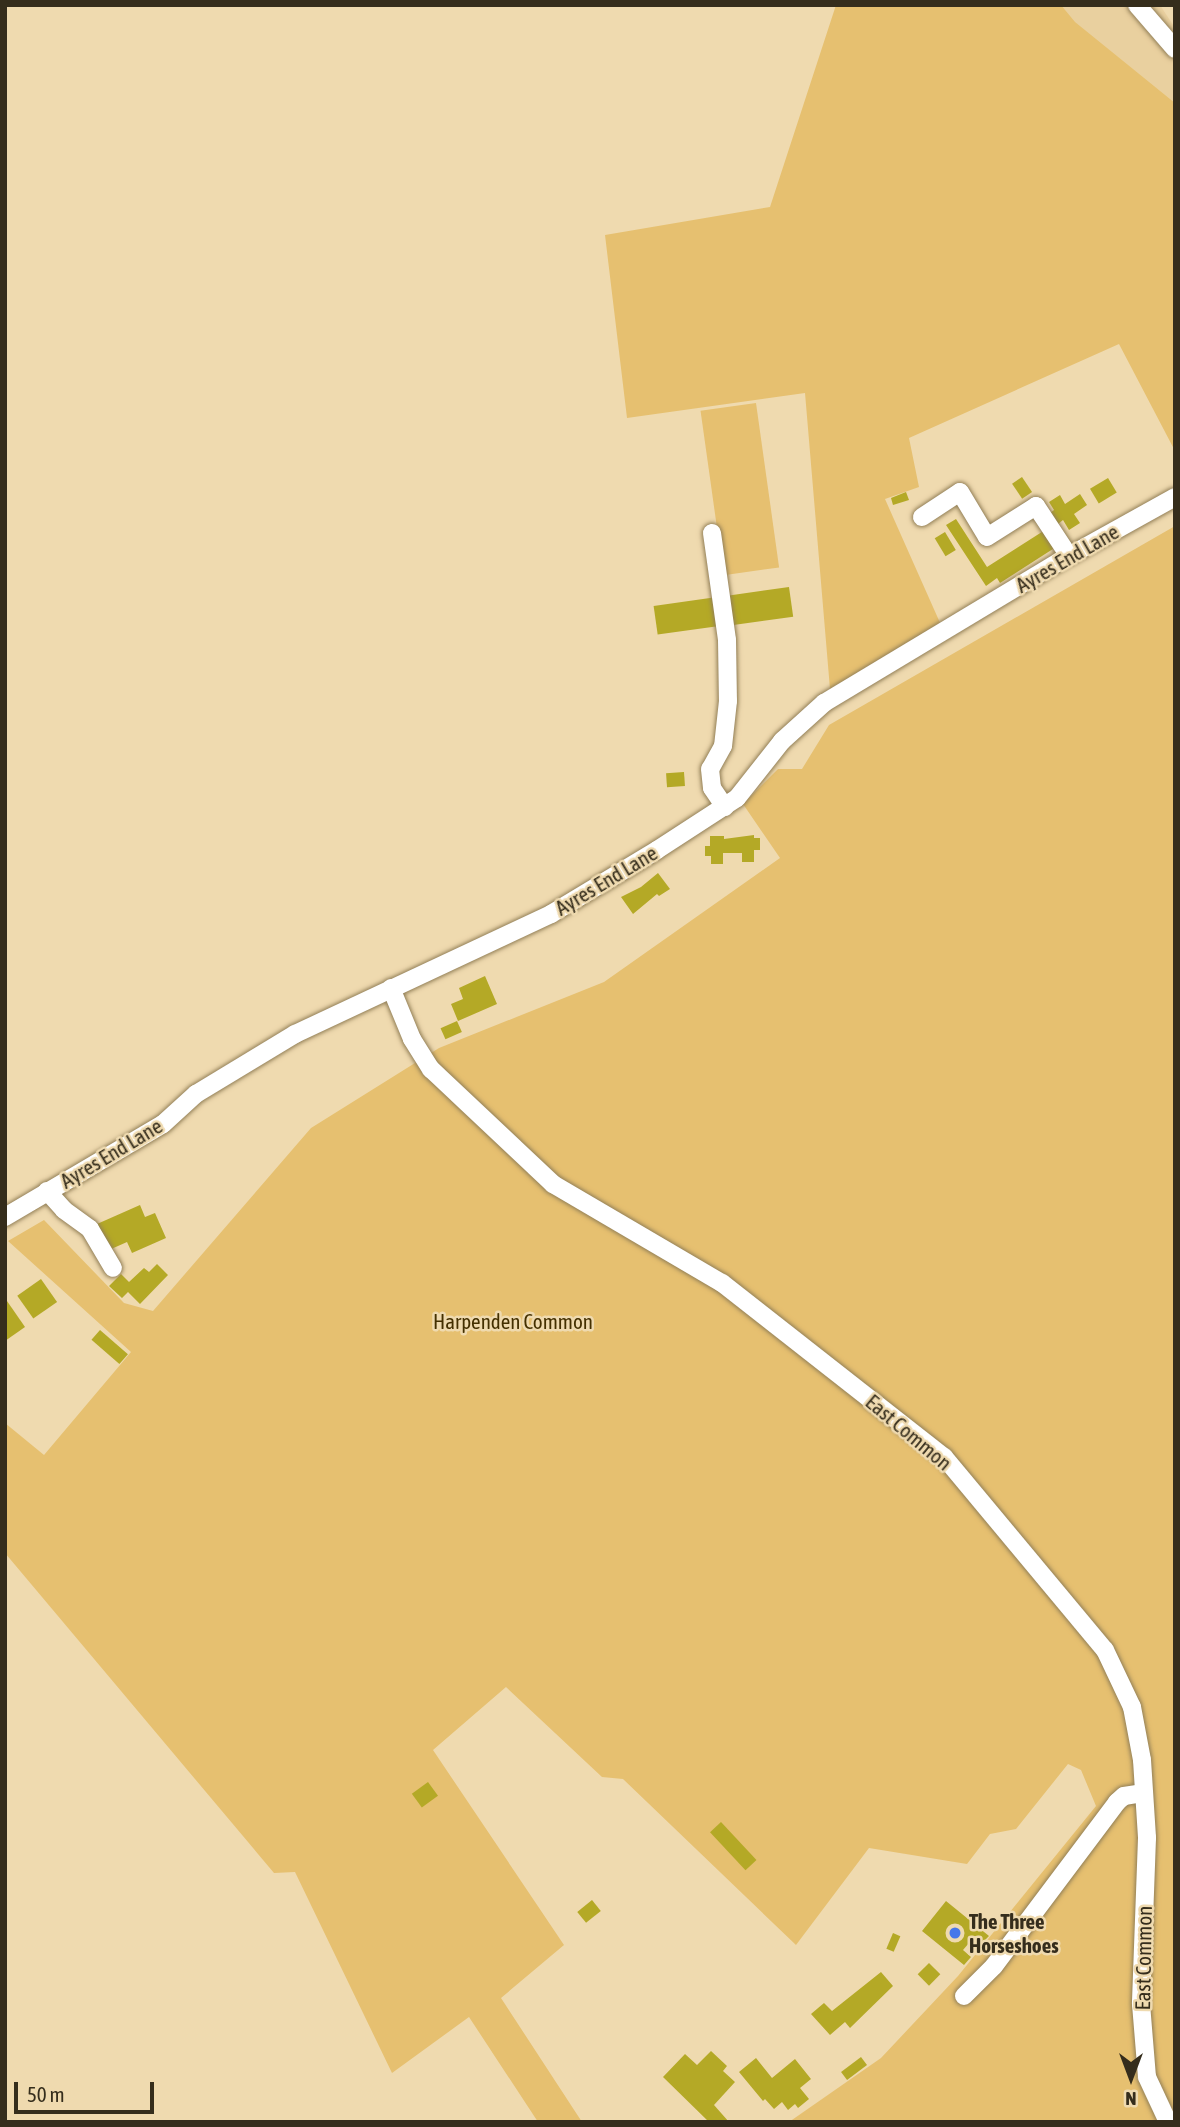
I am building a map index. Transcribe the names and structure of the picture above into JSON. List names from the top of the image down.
{
  "streets": {
    "street": ["Ayres End Lane", "East Common"]
  },
  "crossings": [
    ["Ayres End Lane", "East Common"]
  ],
  "parks": ["Harpenden Common"],
  "places": ["The Three Horseshoes"],
  "scale_bar": "50 m",
  "north": "bottom"
}
